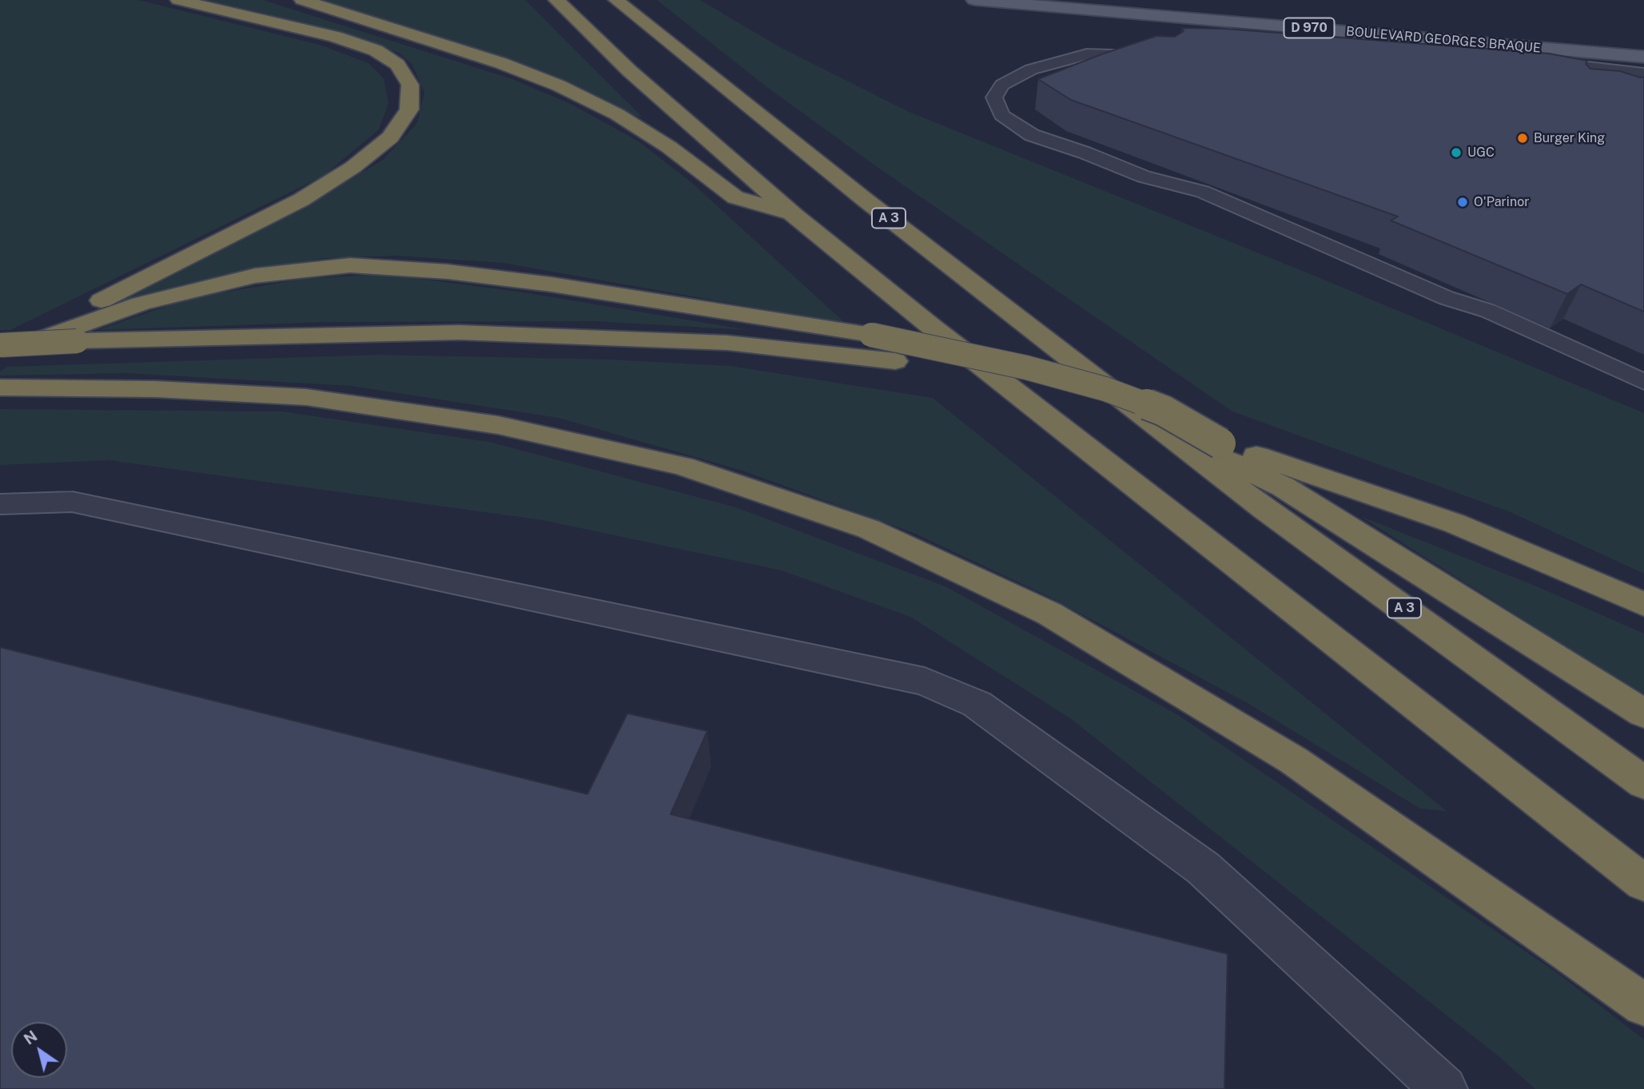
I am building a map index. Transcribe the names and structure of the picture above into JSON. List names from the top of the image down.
{
  "streets": {
    "highway": ["A 3"],
    "main road": ["D 970", "BOULEVARD GEORGES BRAQUE"]
  },
  "places": ["Burger King", "UGC", "O'Parinor"],
  "north": "top left"
}
